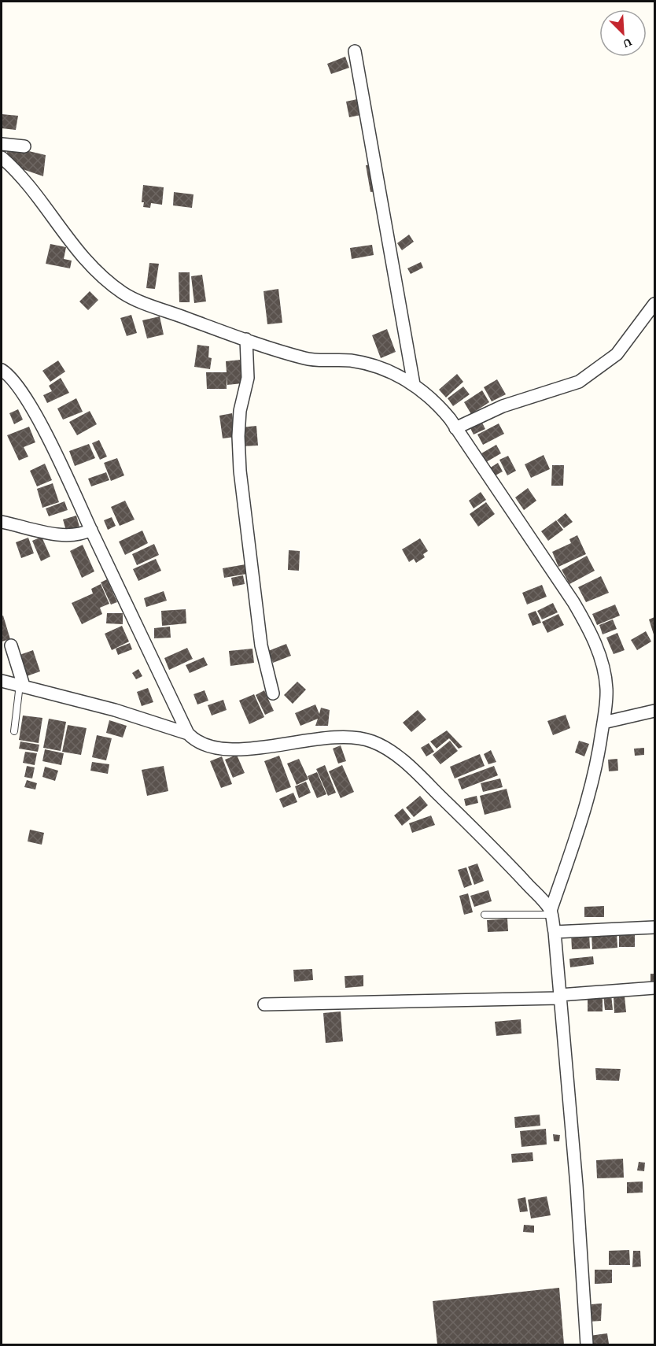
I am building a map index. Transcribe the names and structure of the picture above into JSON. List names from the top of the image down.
{
  "north": "bottom right"
}
